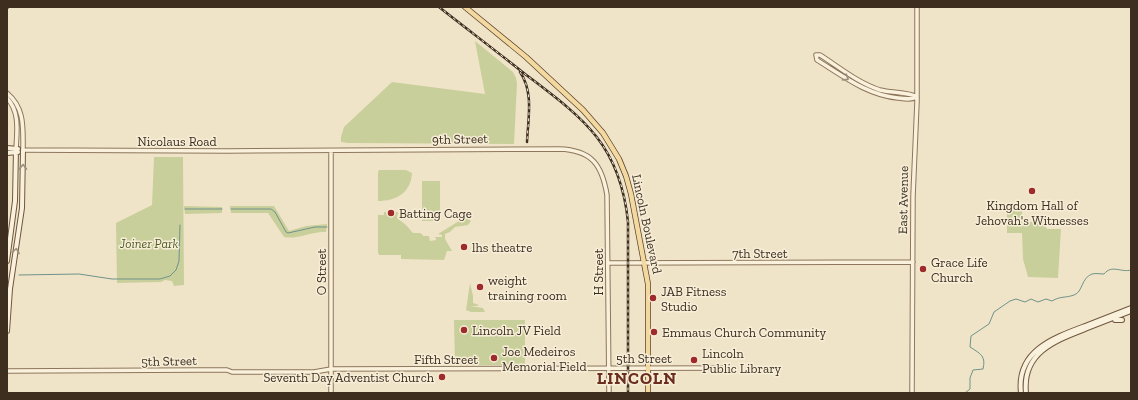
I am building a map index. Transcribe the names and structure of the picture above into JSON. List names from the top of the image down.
{
  "streets": {
    "main road": ["Nicolaus Road", "Lincoln Boulevard"],
    "street": [
      "9th Street",
      "East Avenue",
      "7th Street",
      "O Street",
      "H Street",
      "5th Street",
      "Fifth Street"
    ]
  },
  "crossings": [
    ["9th Street", "Nicolaus Road"],
    ["9th Street", "O Street"],
    ["9th Street", "H Street"],
    ["Nicolaus Road", "O Street"],
    ["East Avenue", "7th Street"],
    ["Lincoln Boulevard", "7th Street"],
    ["Lincoln Boulevard", "5th Street"],
    ["7th Street", "H Street"],
    ["O Street", "5th Street"],
    ["O Street", "Fifth Street"],
    ["H Street", "5th Street"],
    ["H Street", "Fifth Street"],
    ["5th Street", "Fifth Street"]
  ],
  "districts": ["LINCOLN"],
  "parks": ["Joiner Park"],
  "places": [
    "Kingdom Hall of Jehovah's Witnesses",
    "Batting Cage",
    "lhs theatre",
    "Grace Life Church",
    "weight training room",
    "JAB Fitness Studio",
    "Lincoln JV Field",
    "Emmaus Church Community",
    "Joe Medeiros Memorial Field",
    "Lincoln Public Library",
    "Seventh Day Adventist Church"
  ]
}
